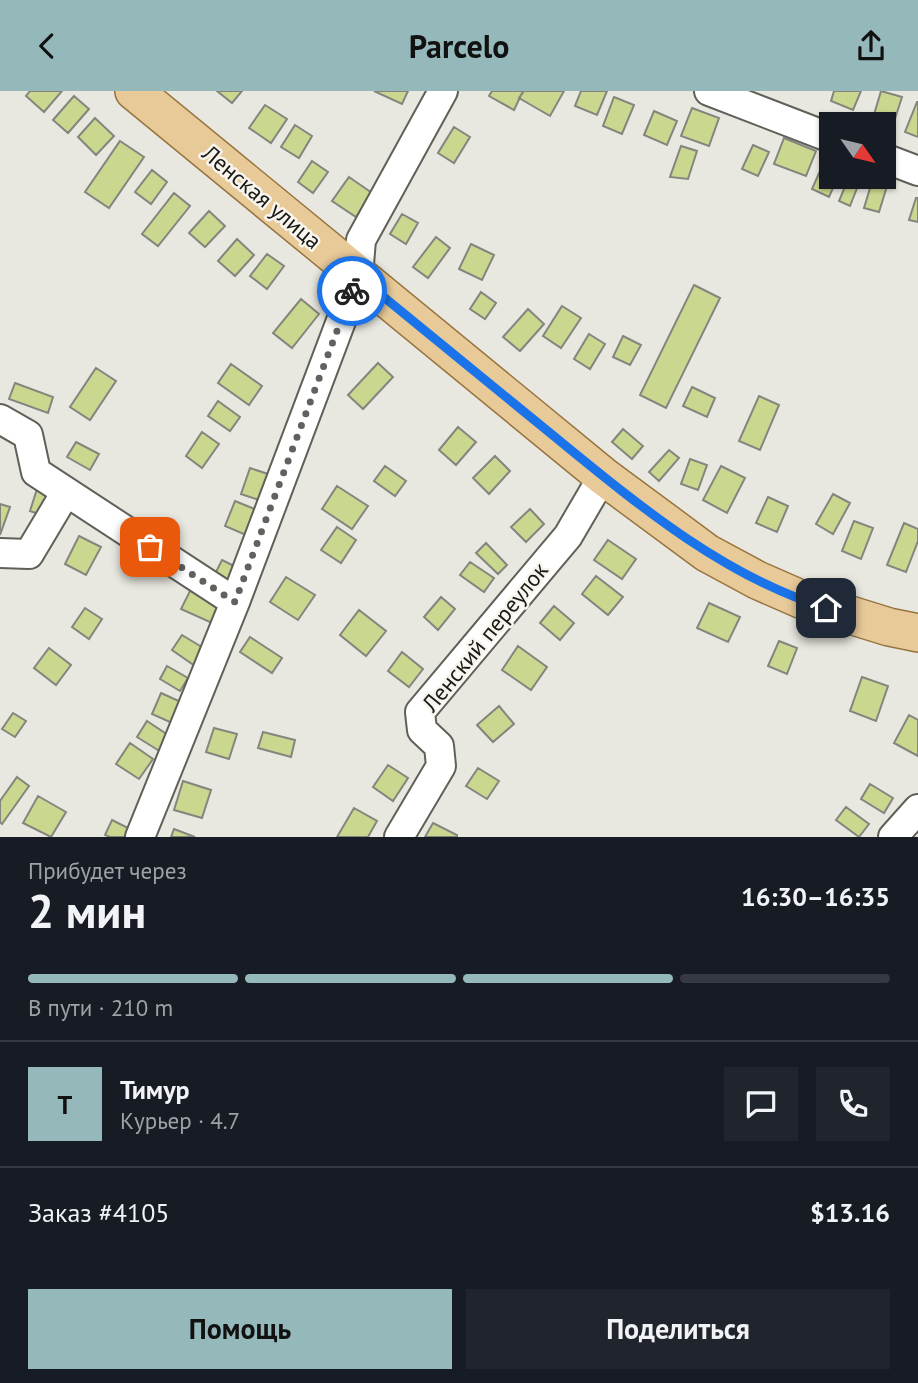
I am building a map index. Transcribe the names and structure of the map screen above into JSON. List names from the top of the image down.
{
  "streets": {
    "main road": ["Ленская улица"],
    "street": ["Ленский переулок"]
  },
  "crossings": [
    ["Ленская улица", "Ленский переулок"]
  ],
  "north": "bottom right",
  "page": {
    "header": "Parcelo",
    "heading": ["2 мин", "Прибудет через", "16:30–16:35"],
    "panel": [
      "Тимур",
      "Курьер · 4.7",
      "Заказ #4105",
      "$13.16"
    ],
    "bar": "В пути · 210 m",
    "round": "Т",
    "buttons": ["Помощь", "Поделиться"]
  }
}
